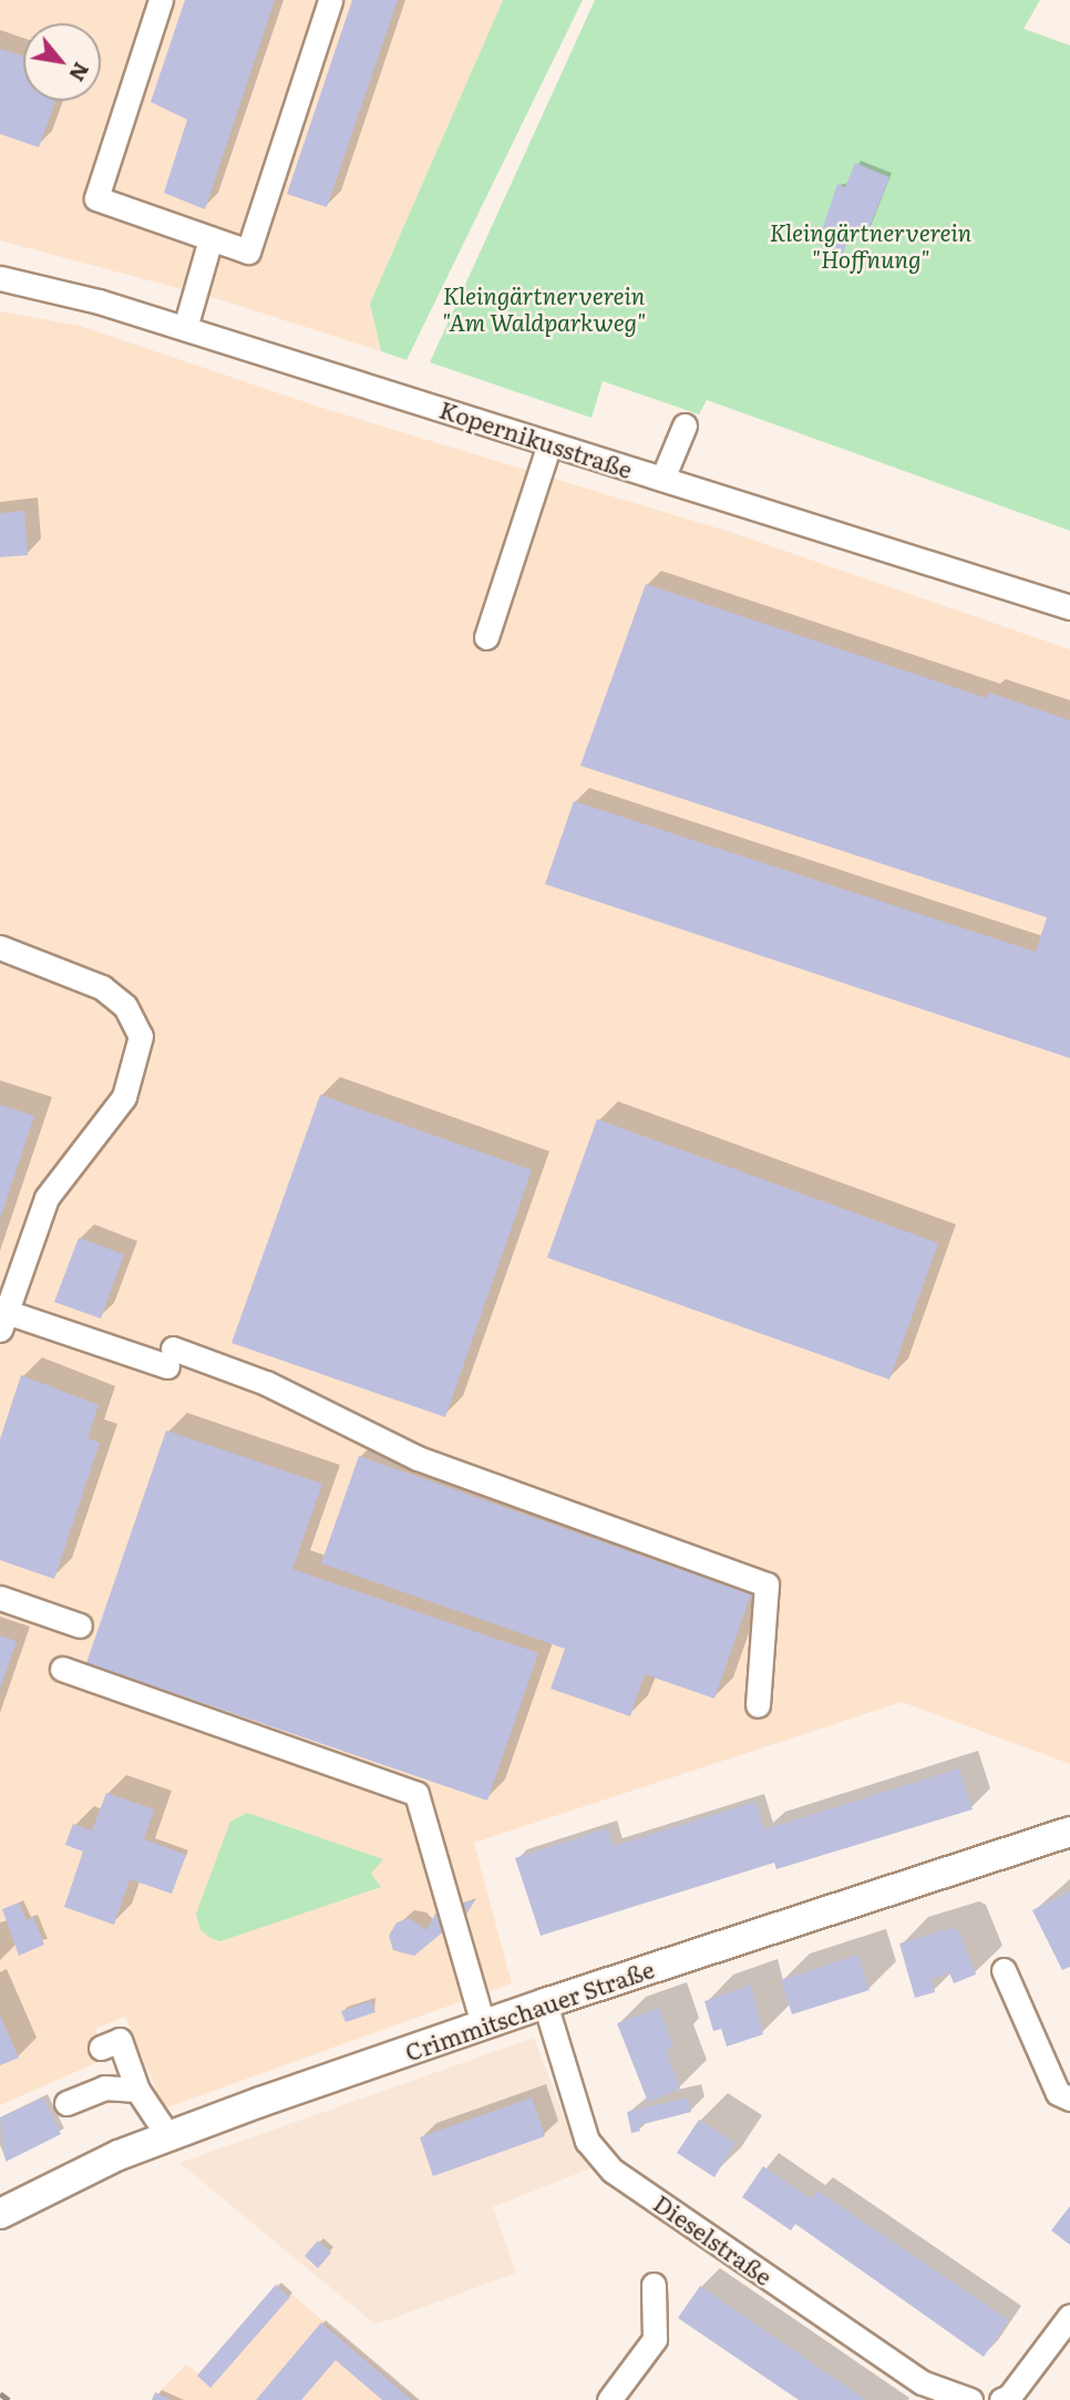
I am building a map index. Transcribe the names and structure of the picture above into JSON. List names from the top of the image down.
{
  "streets": {
    "main road": ["Crimmitschauer Straße"],
    "street": ["Kopernikusstraße", "Dieselstraße"]
  },
  "crossings": [
    ["Crimmitschauer Straße", "Dieselstraße"]
  ],
  "parks": ["Kleingärtnerverein \"Hoffnung\"", "Kleingärtnerverein \"Am Waldparkweg\""],
  "north": "bottom right"
}
